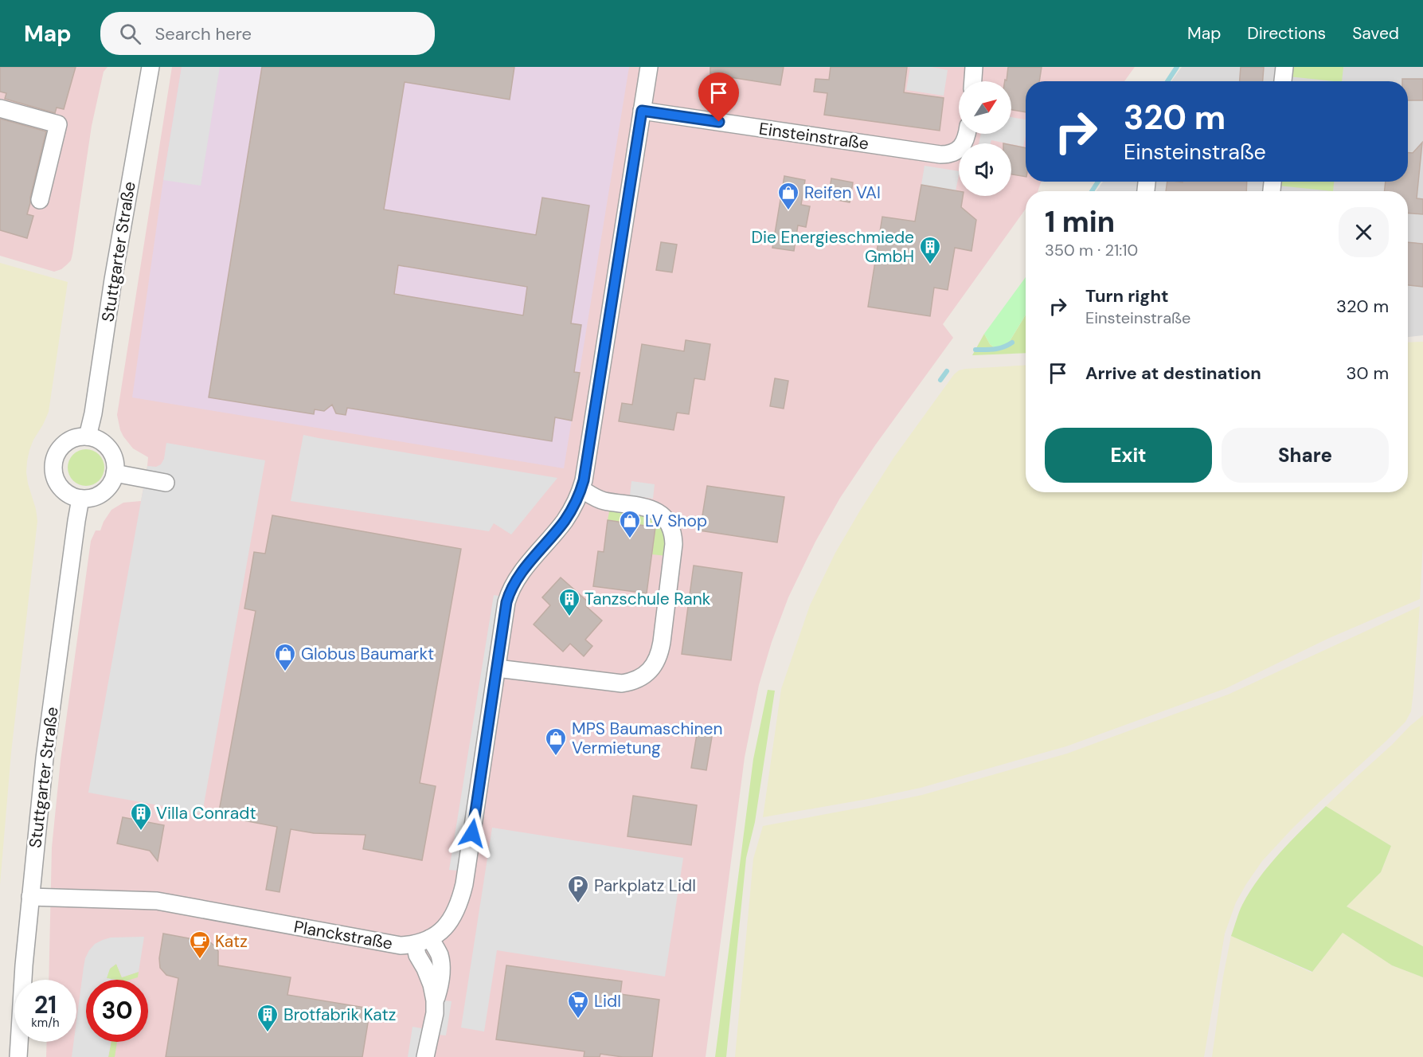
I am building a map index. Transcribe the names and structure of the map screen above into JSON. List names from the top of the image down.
{
  "streets": {
    "street": ["Einsteinstraße", "Stuttgarter Straße", "Planckstraße"]
  },
  "crossings": [
    ["Stuttgarter Straße", "Planckstraße"]
  ],
  "places": {
    "shop": [
      "Reifen VAI",
      "LV Shop",
      "Globus Baumarkt",
      "MPS Baumaschinen Vermietung"
    ],
    "building": [
      "Die Energieschmiede GmbH",
      "Tanzschule Rank",
      "Villa Conradt",
      "Brotfabrik Katz"
    ],
    "parking": ["Parkplatz Lidl"],
    "cafe": ["Katz"],
    "supermarket": ["Lidl"]
  },
  "north": "top right",
  "page": {
    "header": "Map",
    "search": "Search here",
    "nav": ["Map", "Directions", "Saved"],
    "turn": ["320 m", "Einsteinstraße"],
    "heading": ["1 min", "350 m · 21:10"],
    "list": [
      {
        "name": "Turn right",
        "note": "Einsteinstraße",
        "value": "320 m"
      },
      {
        "name": "Arrive at destination",
        "value": "30 m"
      }
    ],
    "buttons": ["Exit", "Share"],
    "speed": "21 km/h",
    "limit": "30"
  }
}
